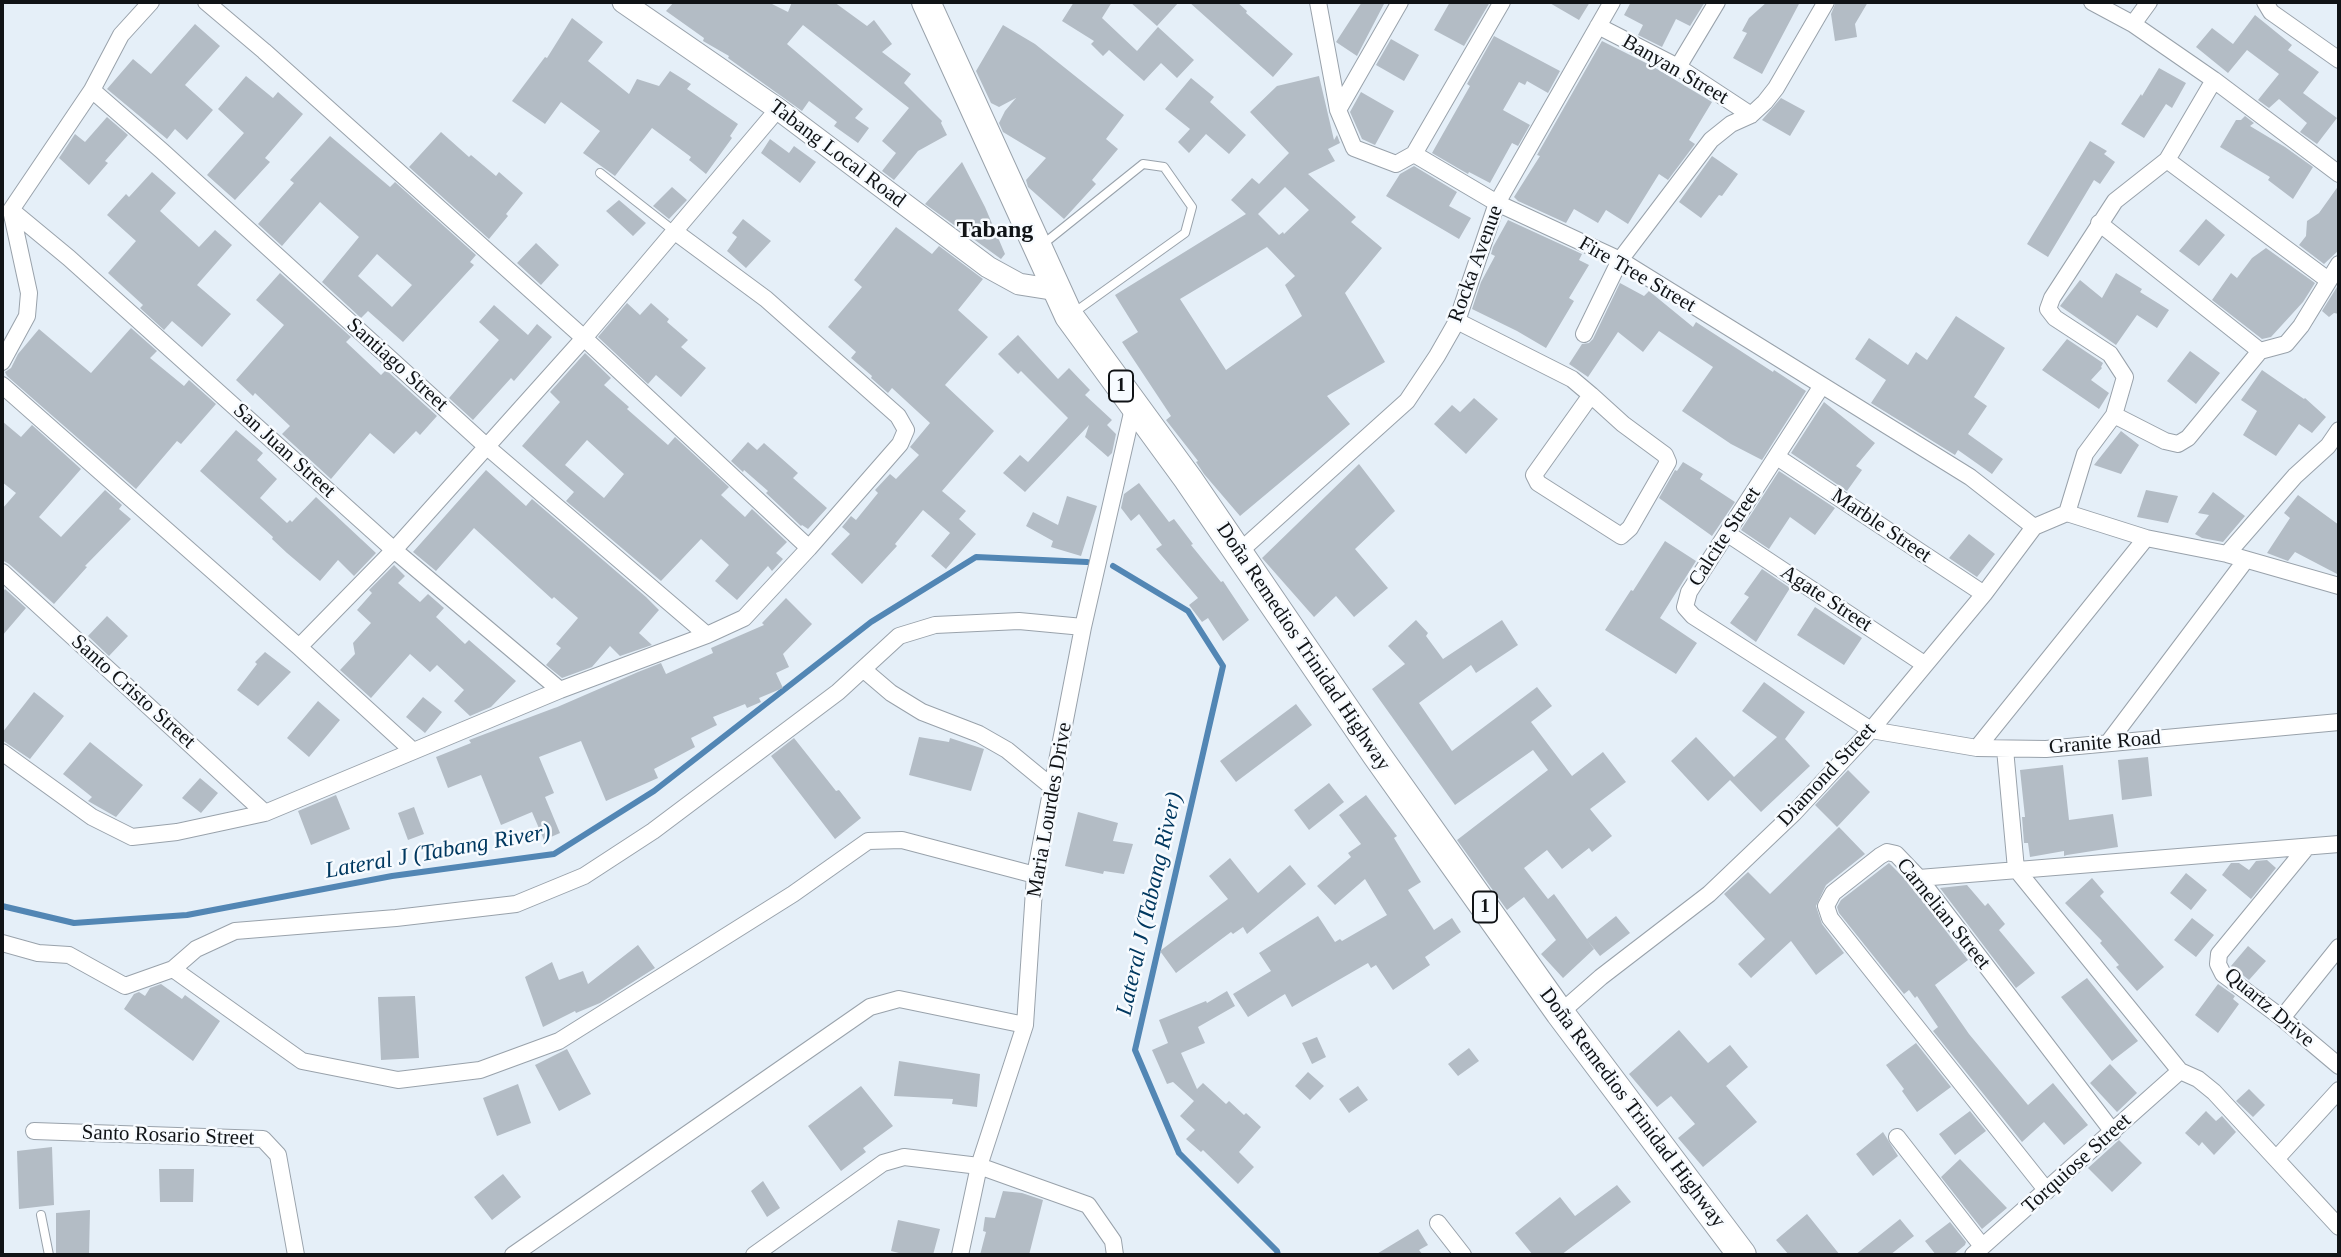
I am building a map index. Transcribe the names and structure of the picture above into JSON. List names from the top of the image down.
{
  "streets": {
    "highway": ["1", "Doña Remedios Trinidad Highway"],
    "street": [
      "Banyan Street",
      "Tabang Local Road",
      "Rocka Avenue",
      "Fire Tree Street",
      "Santiago Street",
      "San Juan Street",
      "Marble Street",
      "Calcite Street",
      "Agate Street",
      "Santo Cristo Street",
      "Granite Road",
      "Diamond Street",
      "Maria Lourdes Drive",
      "Carnelian Street",
      "Quartz Drive",
      "Santo Rosario Street",
      "Torquiose Street"
    ]
  },
  "crossings": [
    ["Banyan Street", "Rocka Avenue"],
    ["Tabang Local Road", "Doña Remedios Trinidad Highway"],
    ["Rocka Avenue", "Fire Tree Street"],
    ["Rocka Avenue", "Doña Remedios Trinidad Highway"],
    ["Fire Tree Street", "Calcite Street"],
    ["Fire Tree Street", "Diamond Street"],
    ["Marble Street", "Calcite Street"],
    ["Marble Street", "Diamond Street"],
    ["Calcite Street", "Agate Street"],
    ["Calcite Street", "Granite Road"],
    ["Calcite Street", "Diamond Street"],
    ["Agate Street", "Diamond Street"],
    ["Doña Remedios Trinidad Highway", "Diamond Street"],
    ["Doña Remedios Trinidad Highway", "Maria Lourdes Drive"],
    ["Granite Road", "Diamond Street"],
    ["Carnelian Street", "Torquiose Street"]
  ],
  "districts": ["Tabang"],
  "water": ["Lateral J (Tabang River)"]
}
